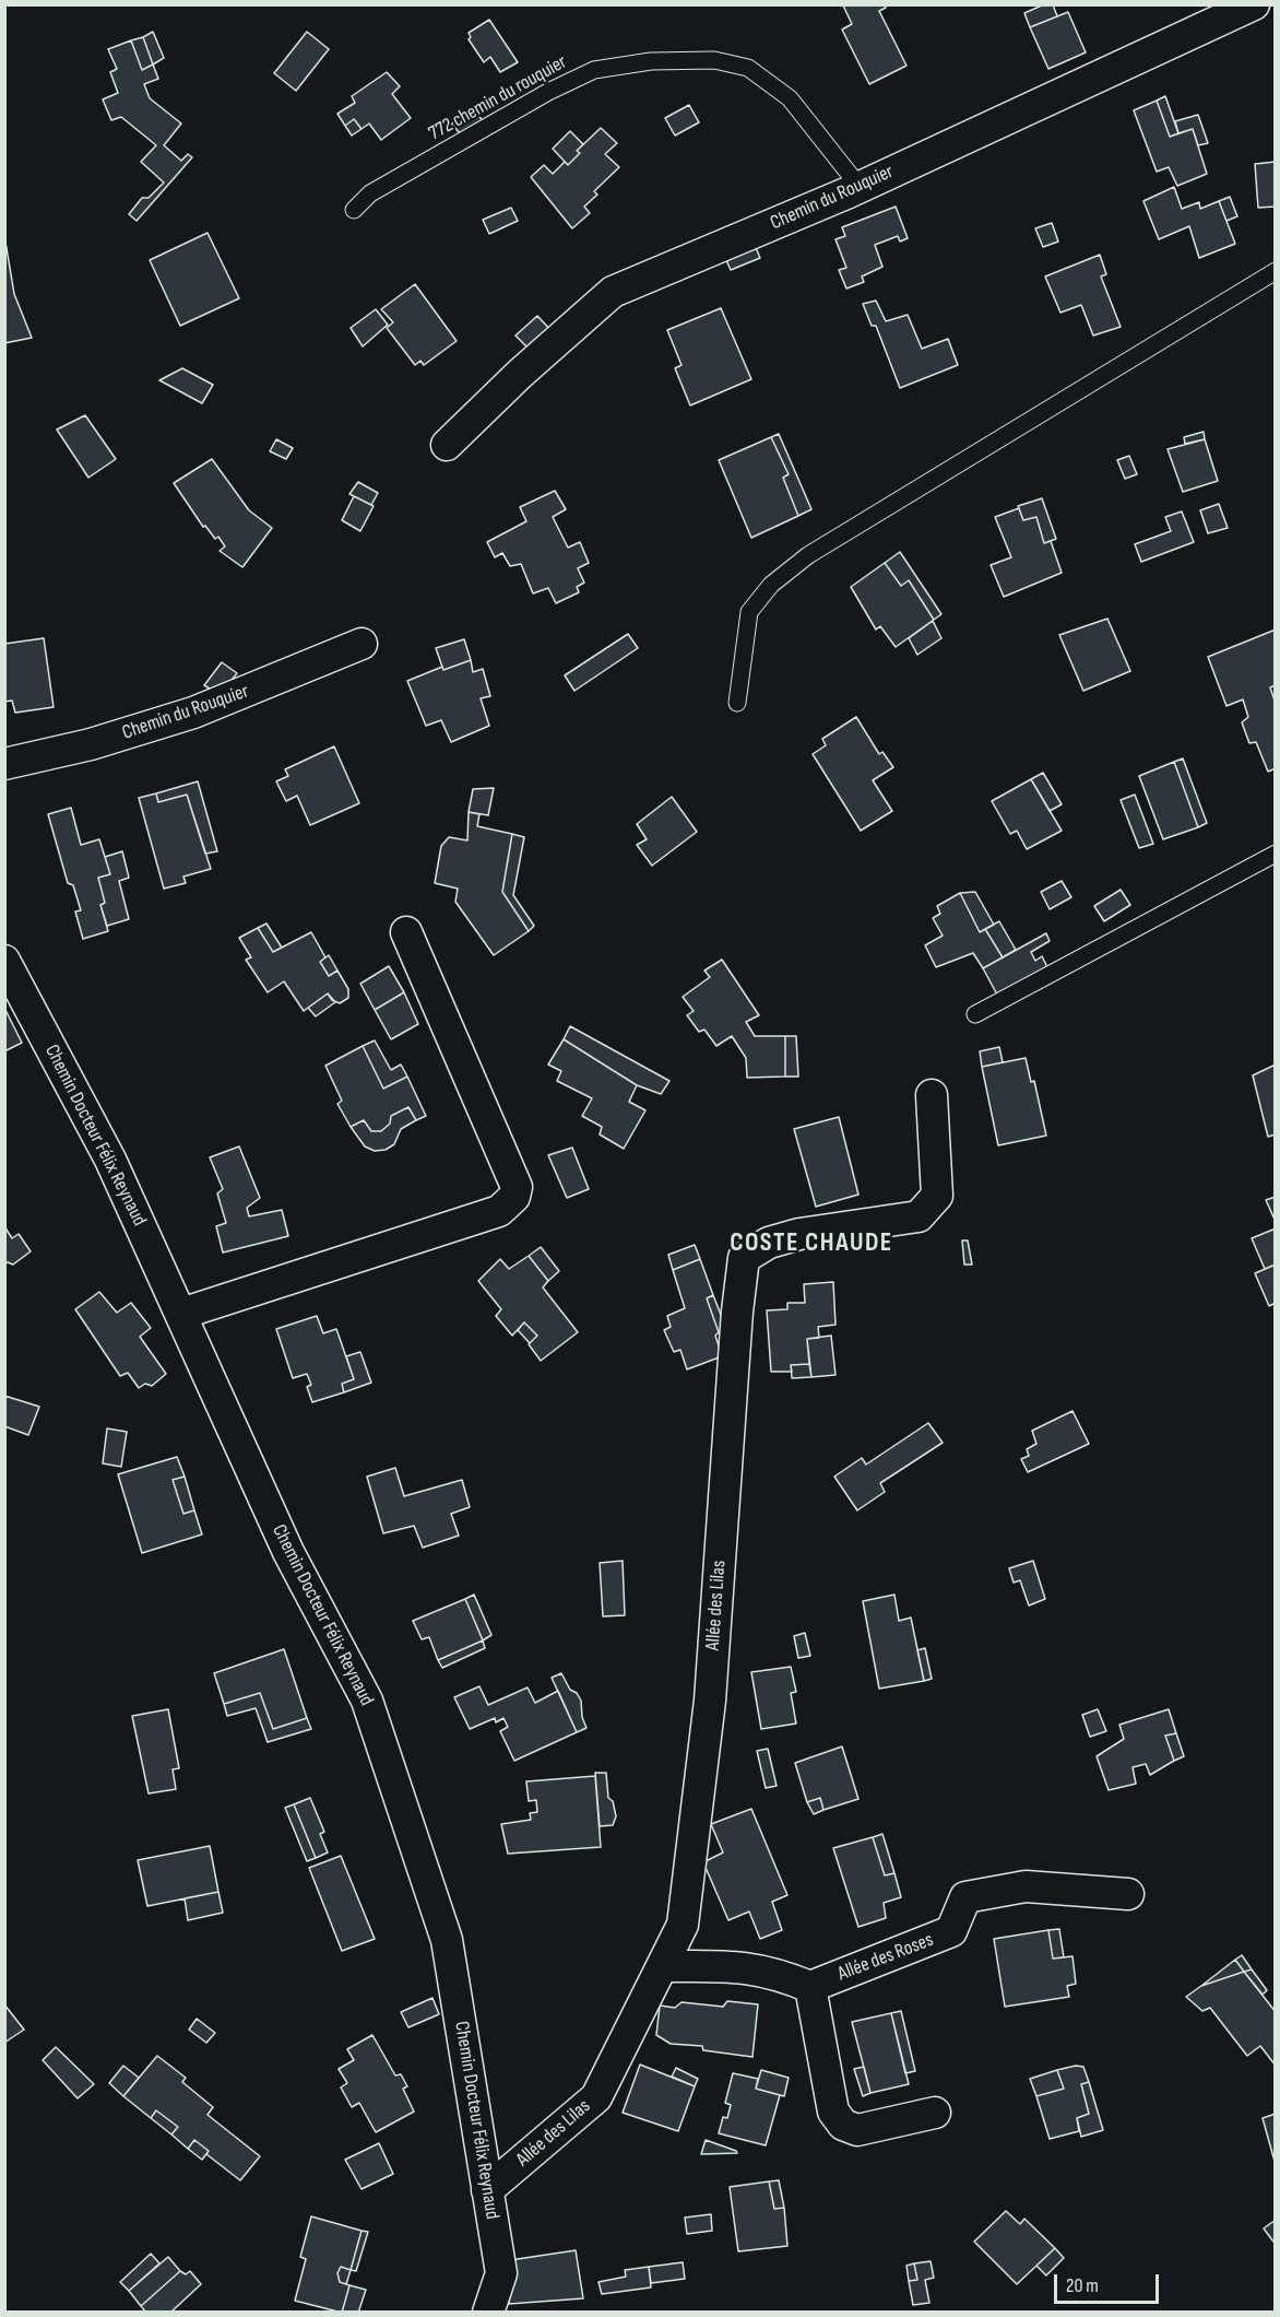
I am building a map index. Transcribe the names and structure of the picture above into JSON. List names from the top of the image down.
{
  "streets": {
    "street": [
      "Chemin du Rouquier",
      "Chemin Docteur Félix Reynaud",
      "Allée des Lilas",
      "Allée des Roses"
    ],
    "lane": ["772 chemin du rouquier"]
  },
  "crossings": [
    ["772 chemin du rouquier", "Chemin du Rouquier"],
    ["Chemin Docteur Félix Reynaud", "Allée des Lilas"]
  ],
  "districts": ["COSTE CHAUDE"],
  "scale_bar": "20 m"
}
